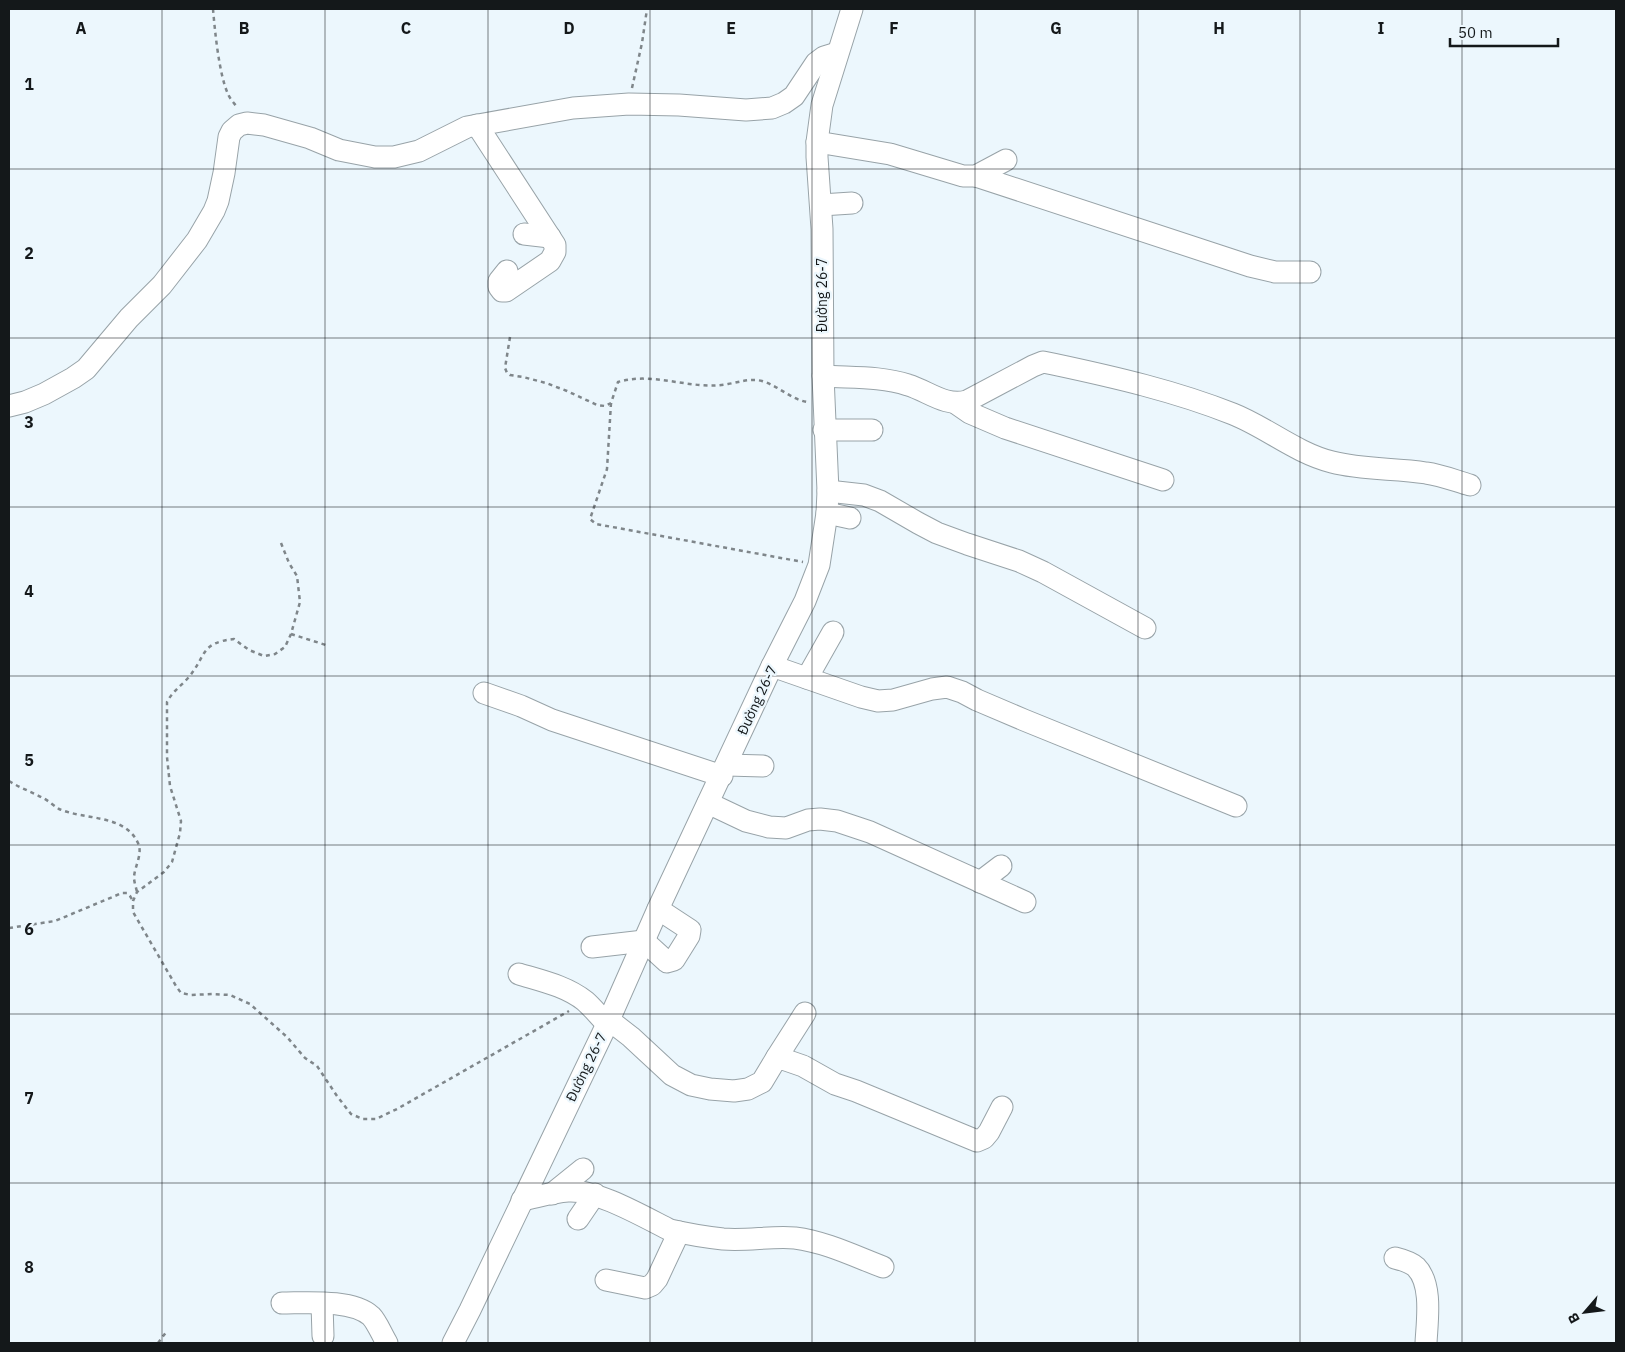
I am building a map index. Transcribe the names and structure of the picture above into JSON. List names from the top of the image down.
{
  "streets": {
    "street": ["Đường 26-7"]
  },
  "scale_bar": "50 m",
  "north": "bottom left",
  "grid": {
    "columns": [
      "A",
      "B",
      "C",
      "D",
      "E",
      "F",
      "G",
      "H",
      "I"
    ],
    "rows": [
      "1",
      "2",
      "3",
      "4",
      "5",
      "6",
      "7",
      "8"
    ]
  }
}
